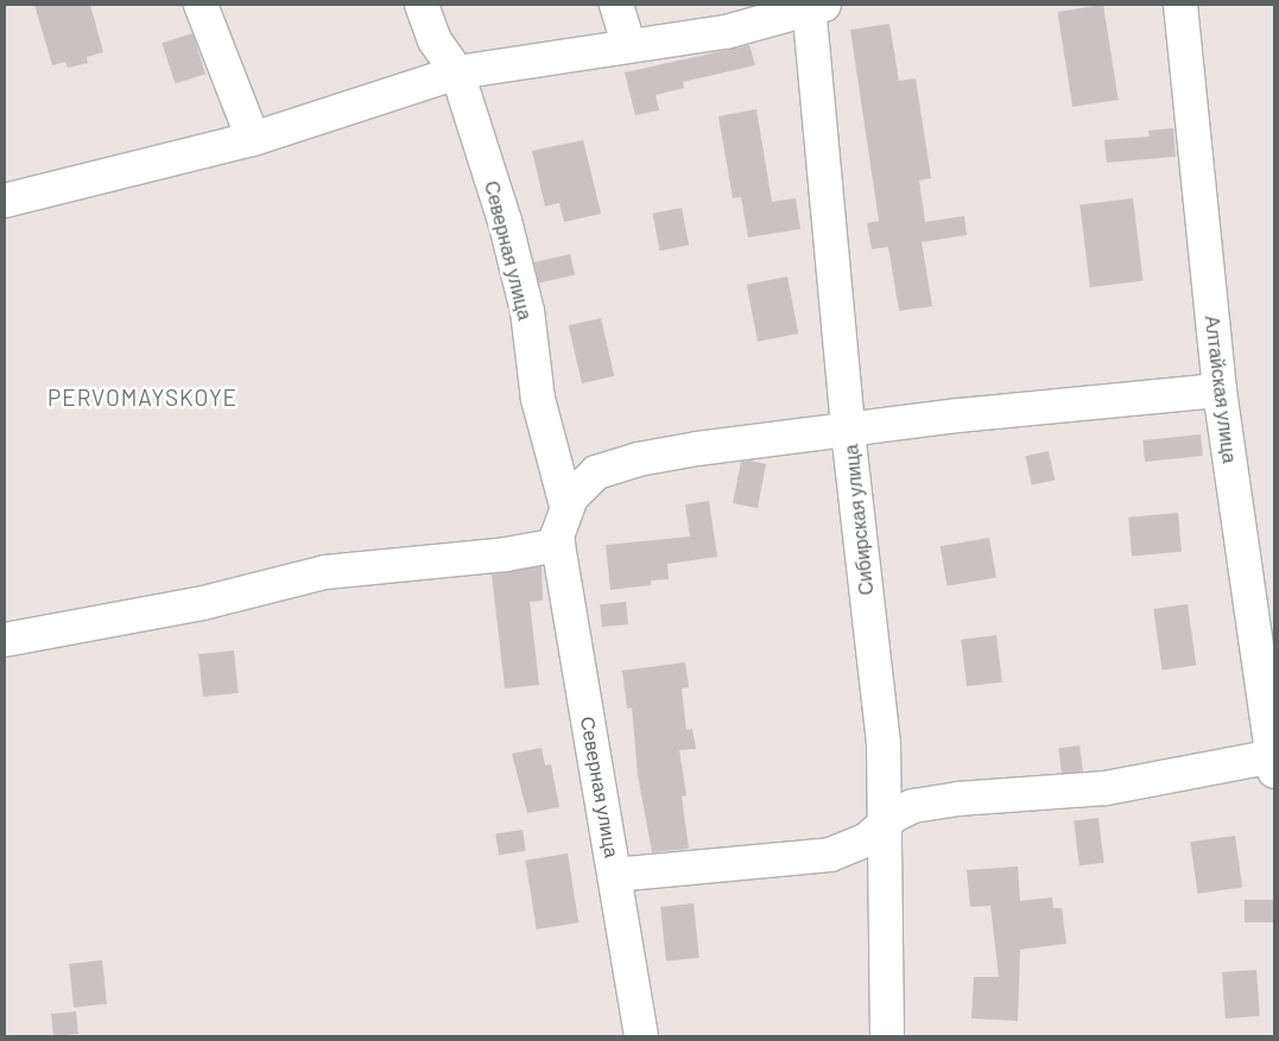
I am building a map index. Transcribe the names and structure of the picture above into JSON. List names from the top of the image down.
{
  "streets": {
    "street": ["Северная улица", "Алтайская улица", "Сибирская улица"]
  },
  "districts": ["PERVOMAYSKOYE"]
}
